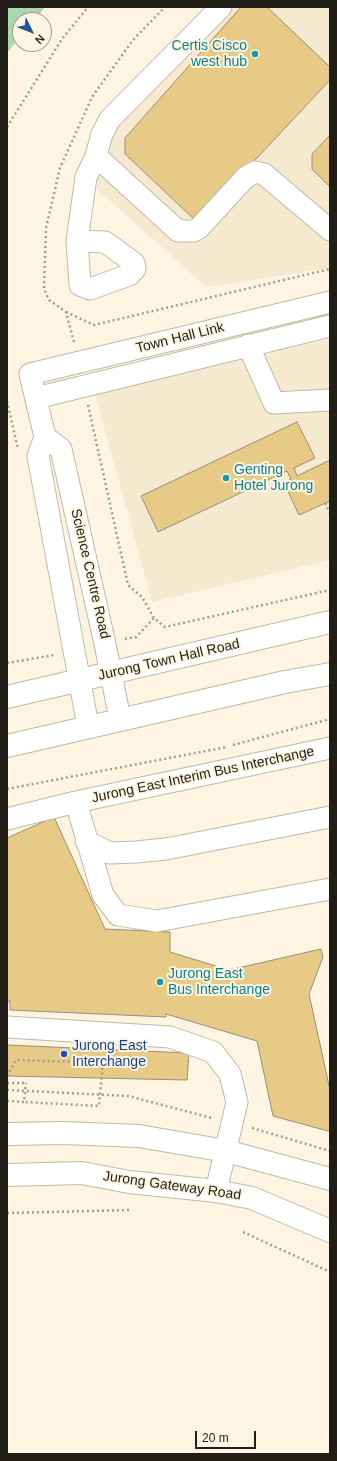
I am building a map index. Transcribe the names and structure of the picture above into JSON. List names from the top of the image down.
{
  "streets": {
    "main road": ["Jurong Town Hall Road", "Jurong Gateway Road"],
    "street": ["Town Hall Link", "Science Centre Road", "Jurong East Interim Bus Interchange"]
  },
  "crossings": [
    ["Science Centre Road", "Jurong Town Hall Road"]
  ],
  "places": [
    "Certis Cisco west hub",
    "Genting Hotel Jurong",
    "Jurong East Bus Interchange",
    "Jurong East Interchange"
  ],
  "scale_bar": "20 m",
  "north": "bottom right"
}
